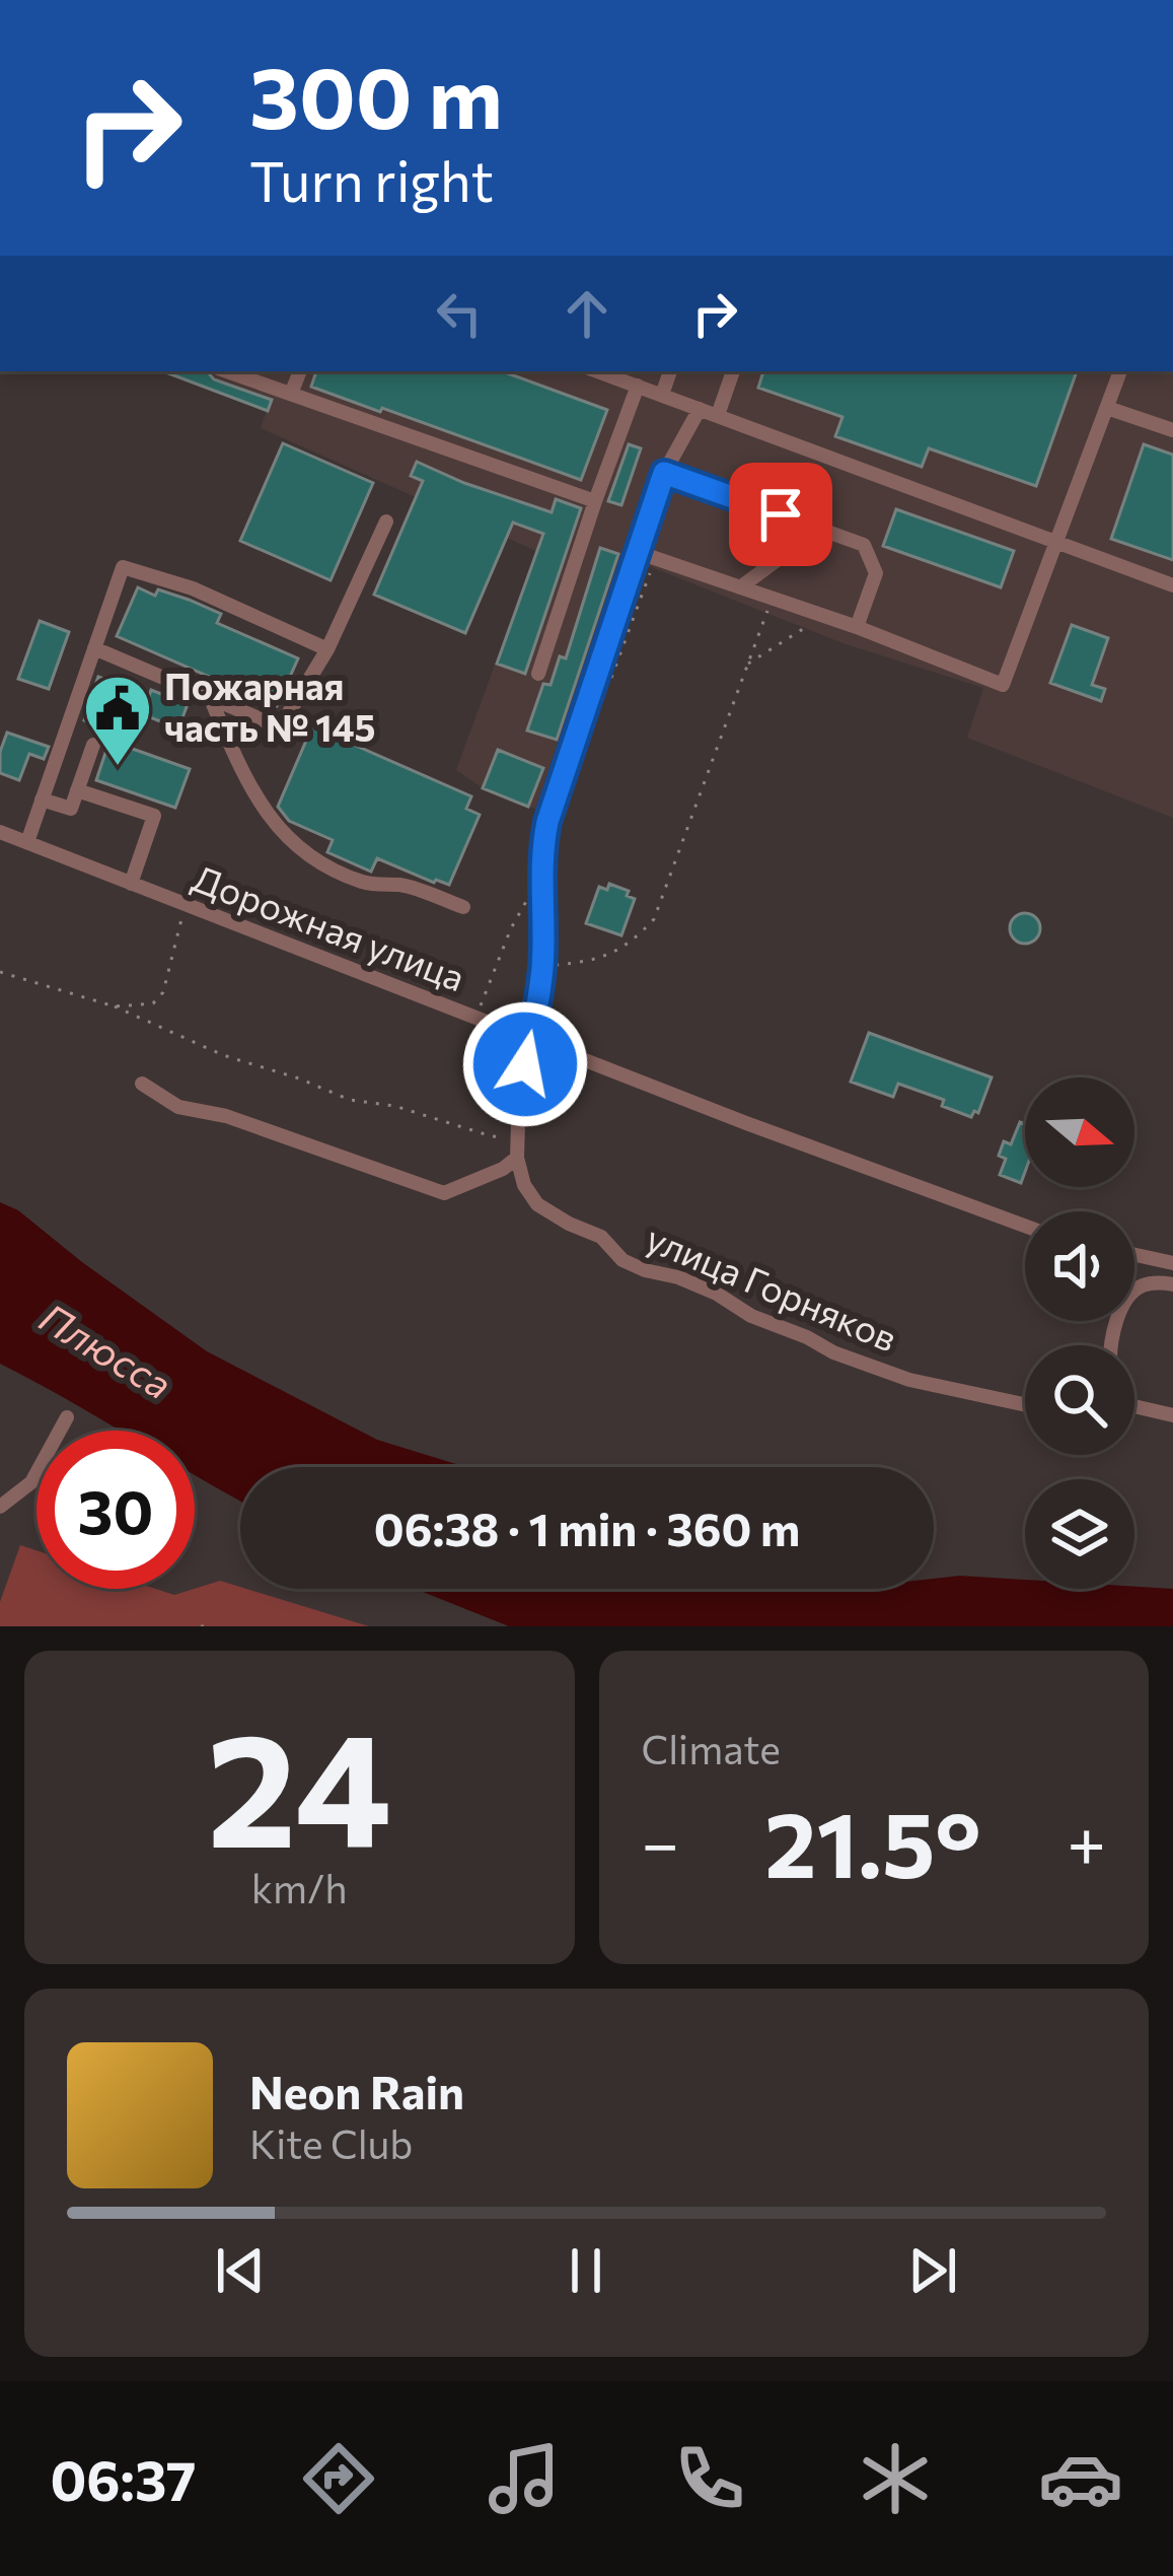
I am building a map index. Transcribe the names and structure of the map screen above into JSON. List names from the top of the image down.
{
  "streets": {
    "street": ["Дорожная улица", "улица Горняков"]
  },
  "crossings": [
    ["Дорожная улица", "улица Горняков"]
  ],
  "water": ["Плюсса"],
  "places": {
    "public building": ["Пожарная часть № 145"]
  },
  "north": "right",
  "page": {
    "turn": ["300 m", "Turn right"],
    "limit": "30",
    "trip": "06:38 · 1 min · 360 m",
    "tile": [
      ["24", "km/h"],
      "Climate"
    ],
    "heat": ["−", "21.5°", "+"],
    "song": ["Neon Rain", "Kite Club"],
    "tabs": "06:37"
  }
}
